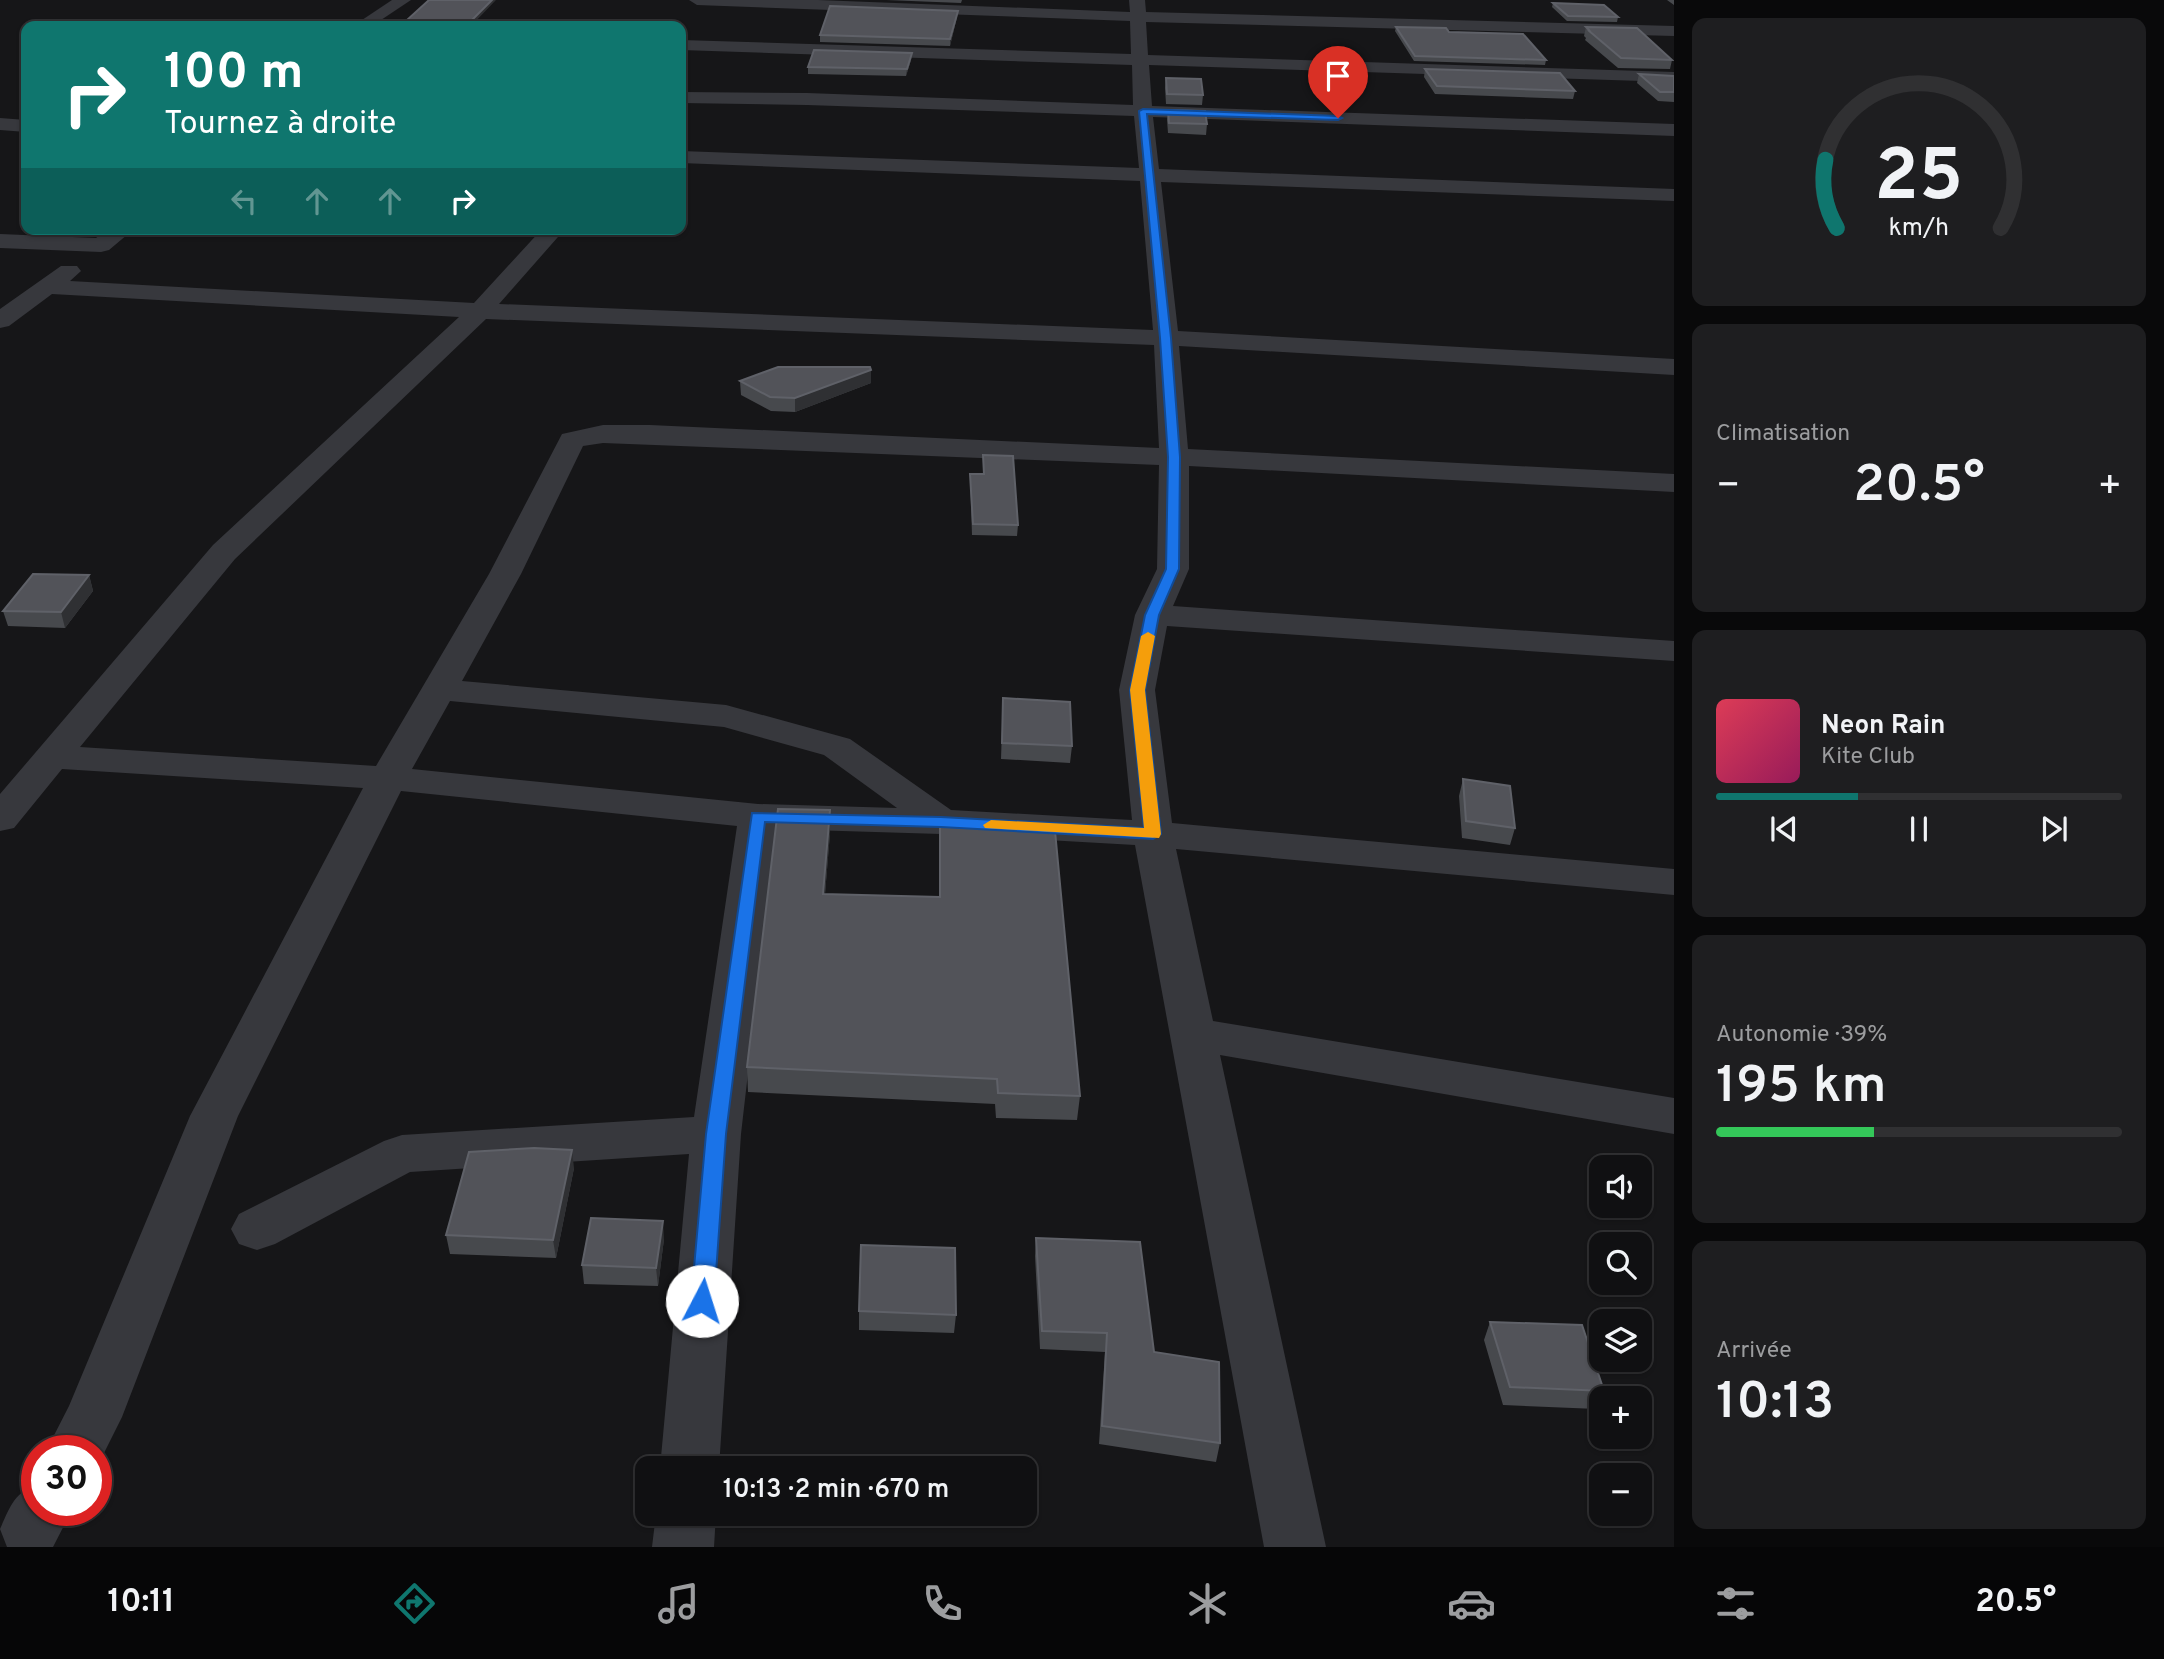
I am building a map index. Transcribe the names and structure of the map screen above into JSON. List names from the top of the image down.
{
  "page": {
    "turn": ["100 m", "Tournez à droite"],
    "tile": [
      "Climatisation",
      ["Autonomie · 39%", "195 km"],
      ["Arrivée", "10:13"]
    ],
    "heat": ["−", "20.5°", "+"],
    "song": ["Neon Rain", "Kite Club"],
    "map_buttons": ["+", "−"],
    "limit": "30",
    "trip": "10:13 · 2 min · 670 m",
    "tabs": ["10:11", "20.5°"],
    "gauge": ["25", "km/h"]
  }
}
